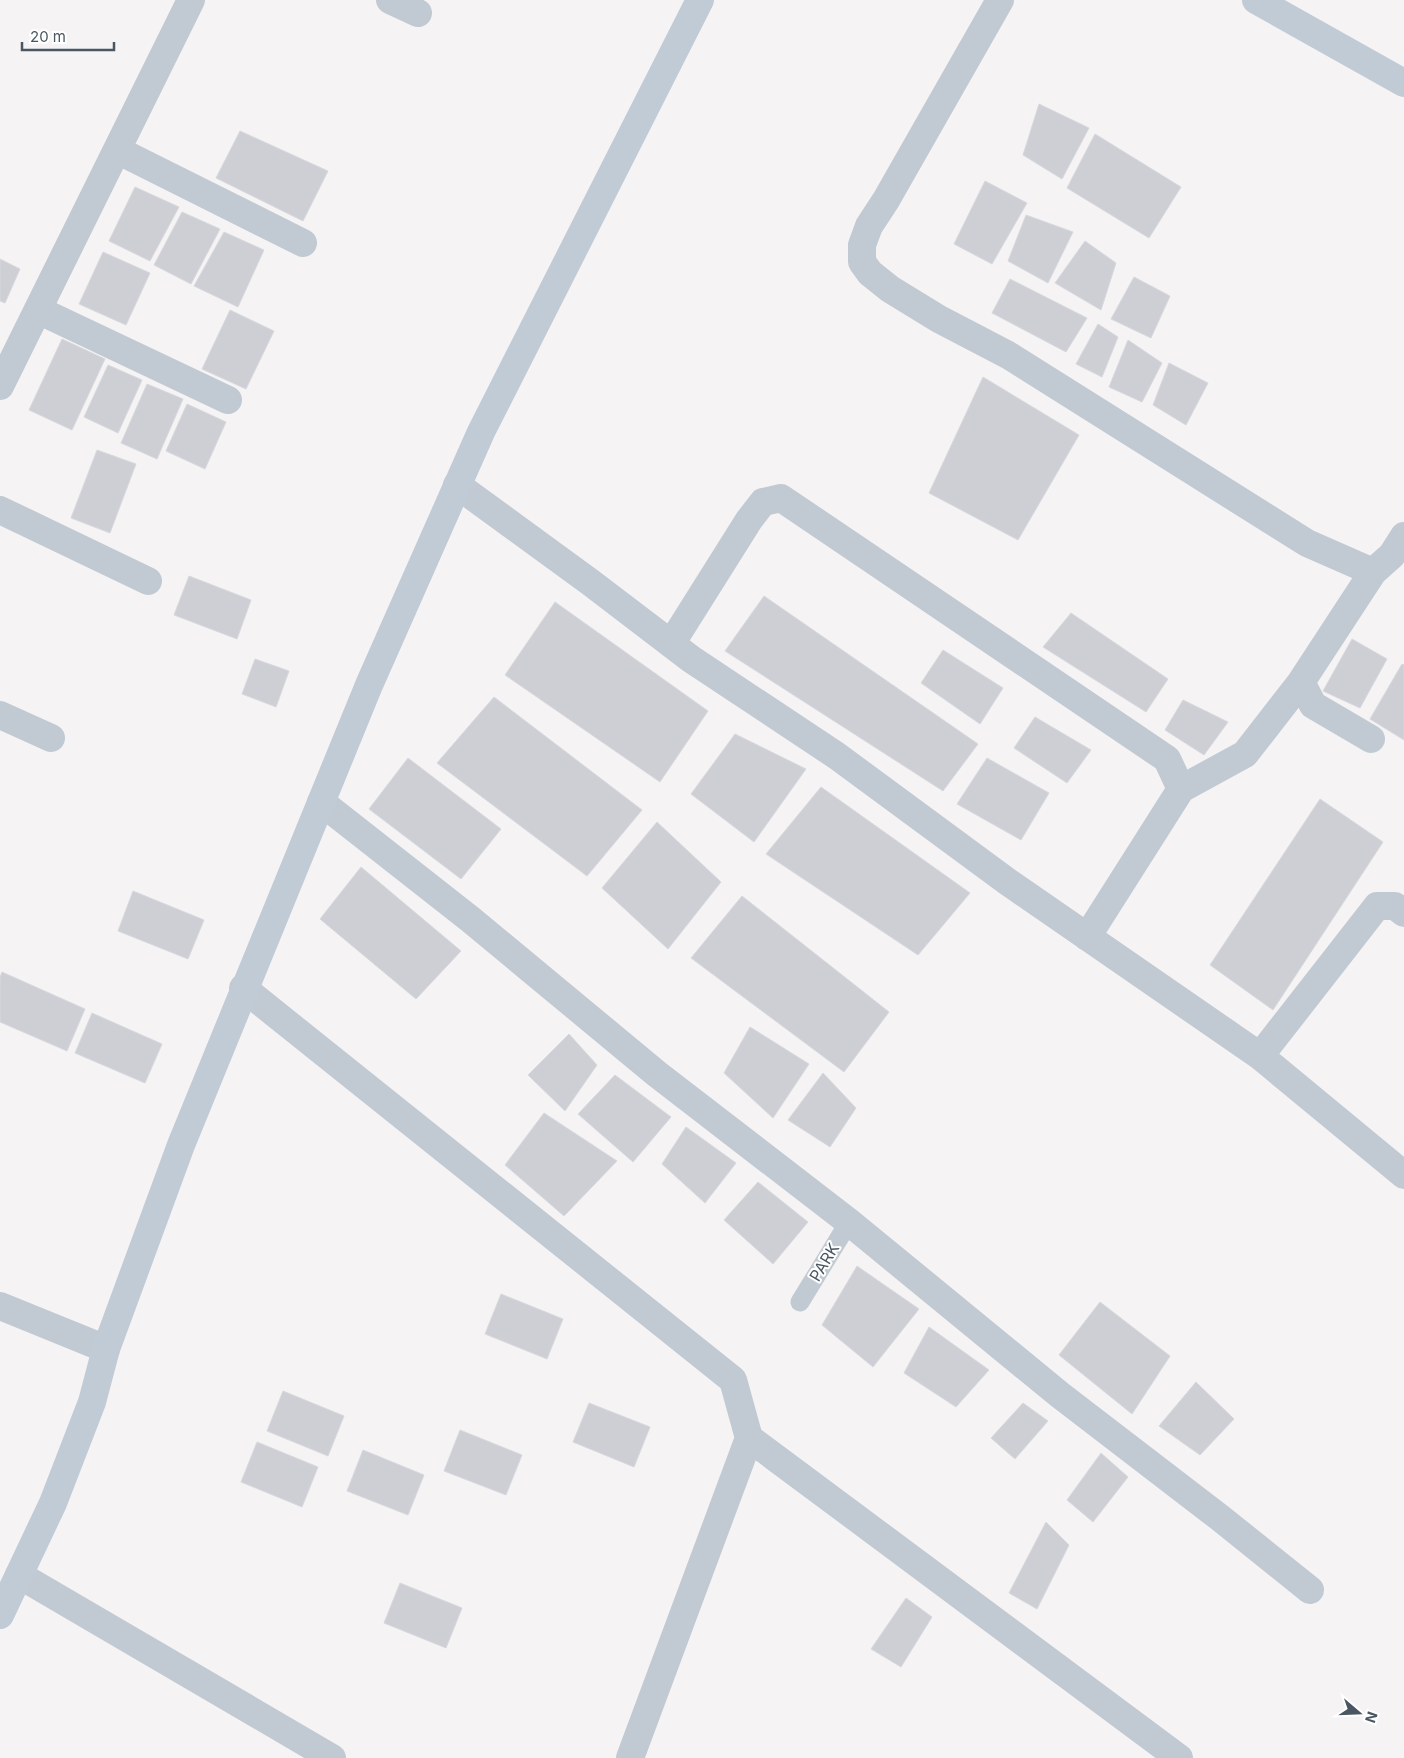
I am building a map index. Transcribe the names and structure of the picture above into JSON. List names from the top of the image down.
{
  "streets": {
    "lane": ["PARK"]
  },
  "scale_bar": "20 m",
  "north": "right"
}
